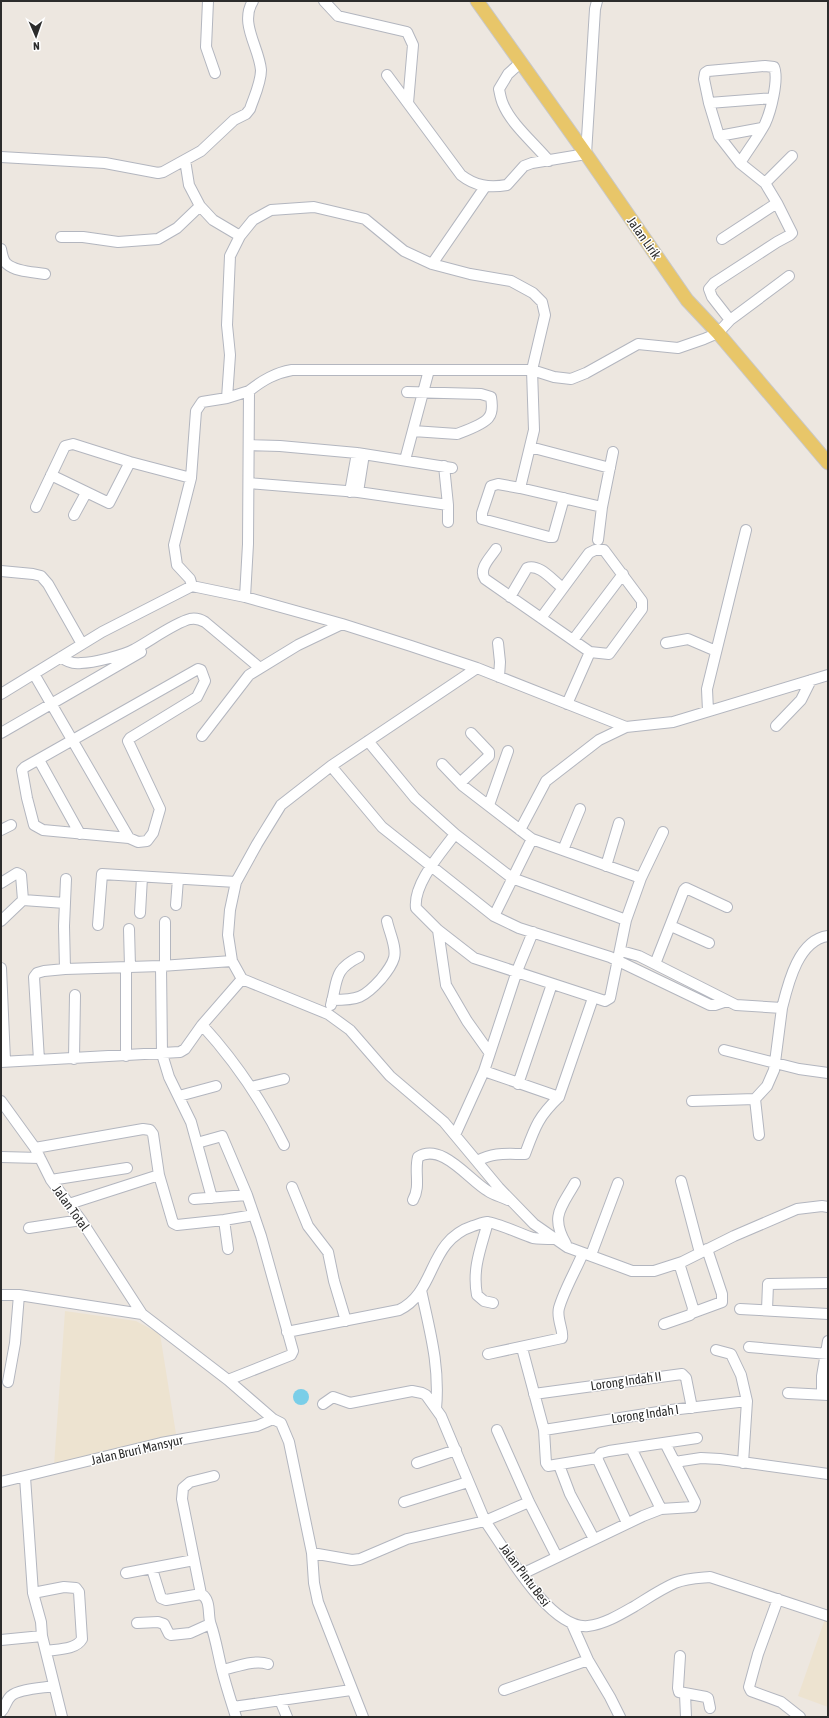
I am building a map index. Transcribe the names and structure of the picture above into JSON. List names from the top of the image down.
{
  "streets": {
    "main road": ["Jalan Lirik"],
    "street": [
      "Jalan Total",
      "Lorong Indah II",
      "Lorong Indah I",
      "Jalan Bruri Mansyur",
      "Jalan Pintu Besi"
    ]
  },
  "crossings": [
    ["Lorong Indah II", "Lorong Indah I"]
  ],
  "north": "bottom"
}
